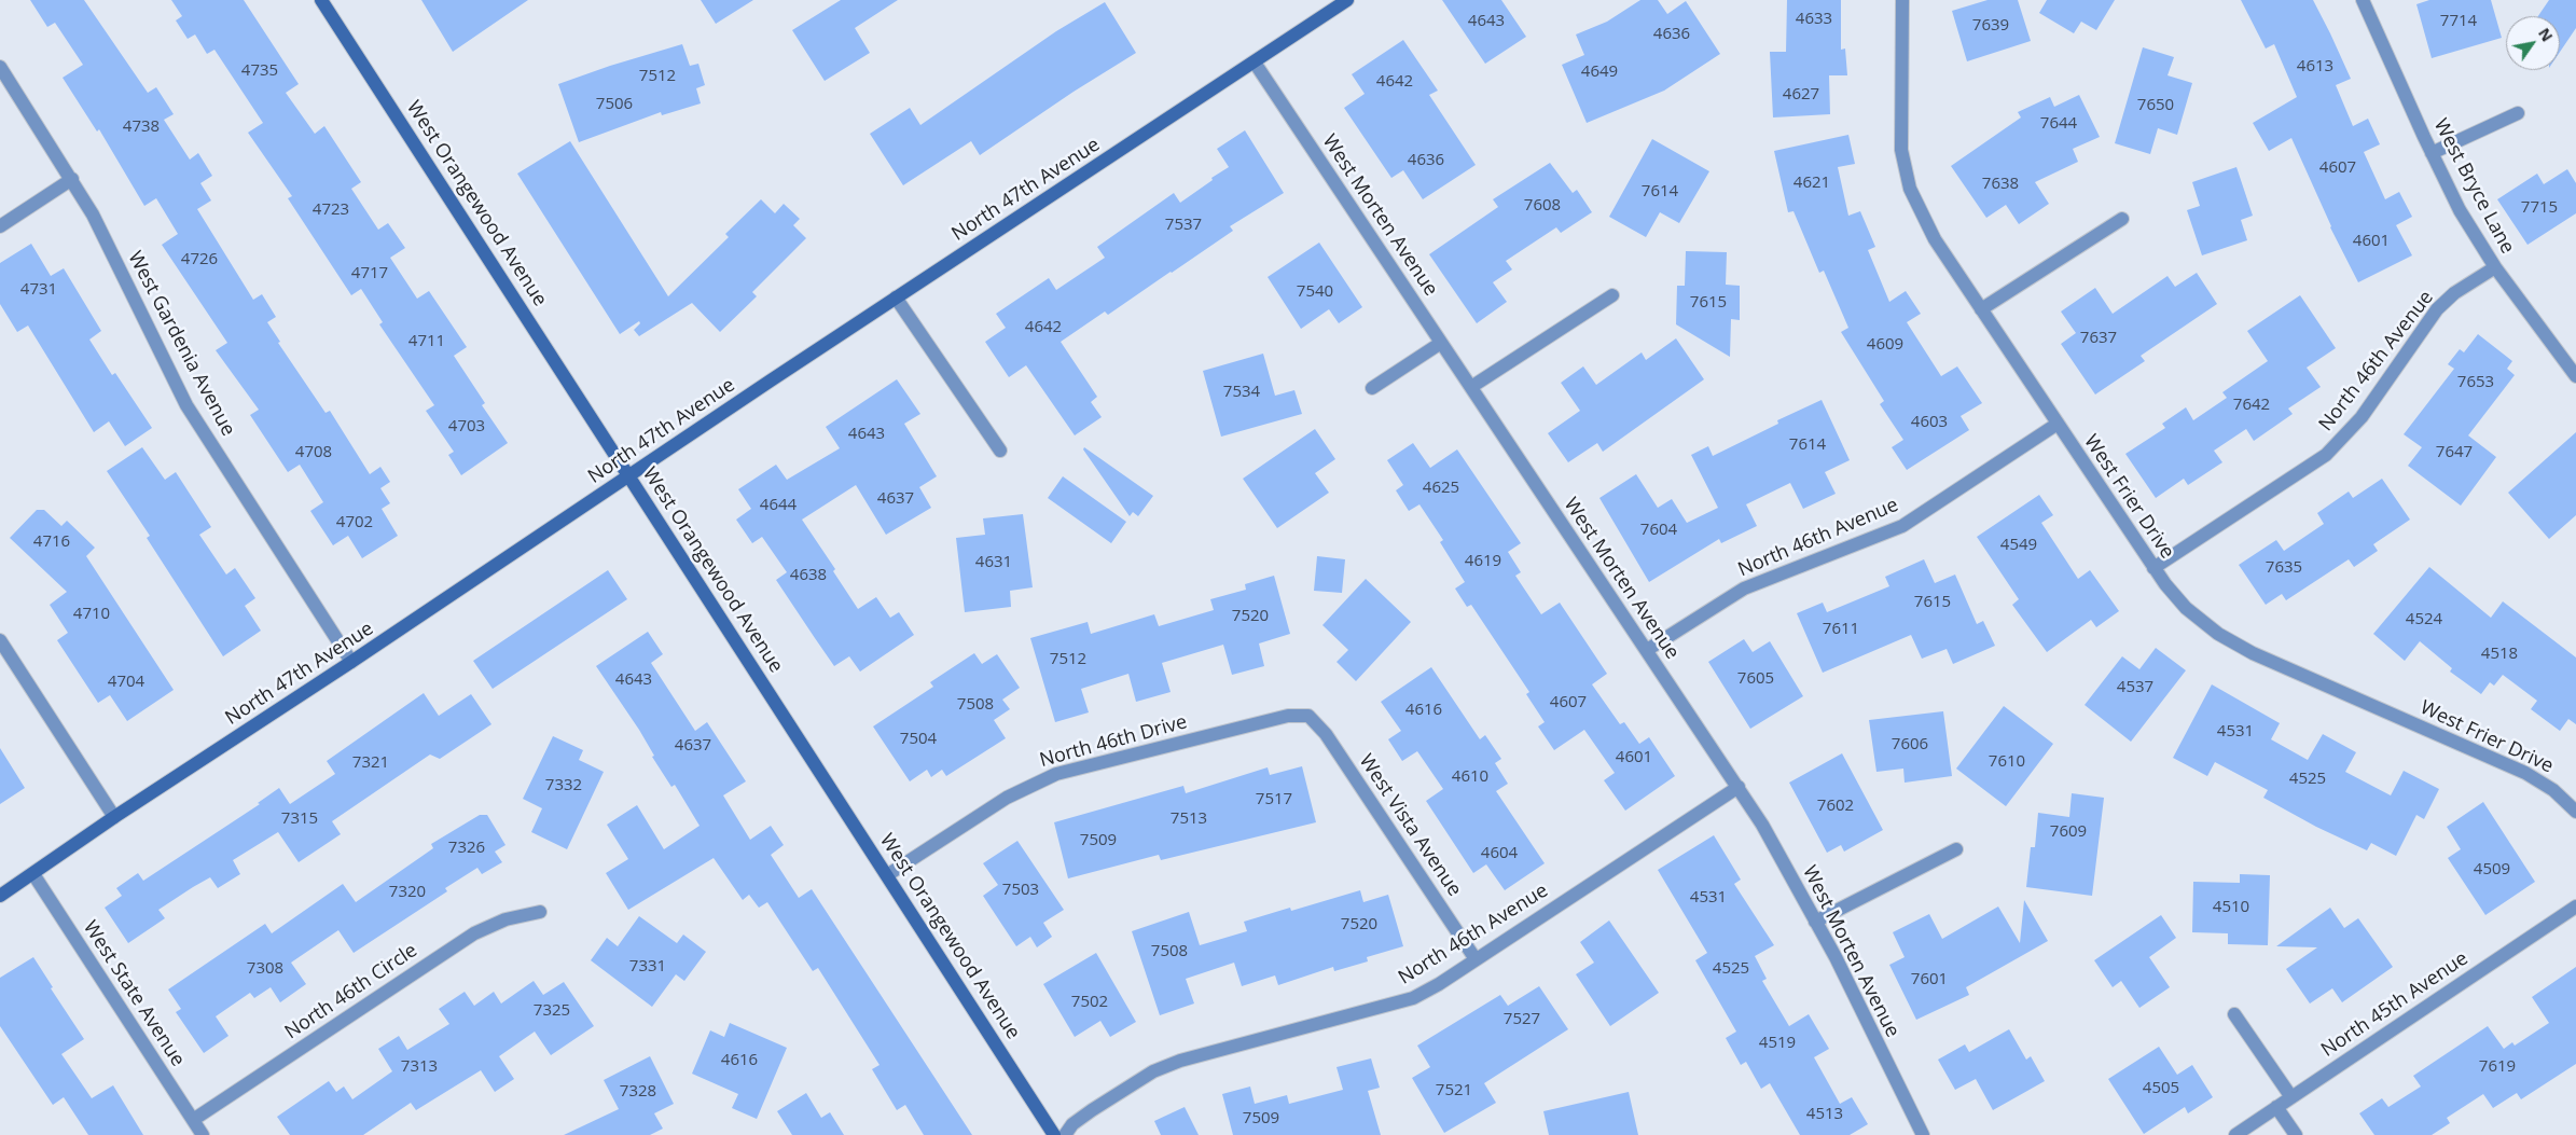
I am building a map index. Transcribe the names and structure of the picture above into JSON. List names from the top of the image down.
{
  "streets": {
    "street": [
      "West Bryce Lane",
      "North 47th Avenue",
      "West Orangewood Avenue",
      "West Morten Avenue",
      "West Gardenia Avenue",
      "North 46th Avenue",
      "West Frier Drive",
      "North 46th Drive",
      "West Vista Avenue",
      "North 46th Circle",
      "West State Avenue",
      "North 45th Avenue"
    ]
  },
  "crossings": [
    ["West Bryce Lane", "North 46th Avenue"],
    ["North 47th Avenue", "West Orangewood Avenue"],
    ["North 47th Avenue", "West Morten Avenue"],
    ["North 47th Avenue", "West Gardenia Avenue"],
    ["North 47th Avenue", "West State Avenue"],
    ["West Orangewood Avenue", "North 46th Drive"],
    ["West Morten Avenue", "North 46th Avenue"],
    ["North 46th Avenue", "West Frier Drive"],
    ["North 46th Avenue", "West Vista Avenue"],
    ["North 46th Drive", "West Vista Avenue"],
    ["North 46th Circle", "West State Avenue"]
  ],
  "house_numbers": [
    "4633",
    "4643",
    "7714",
    "7639",
    "4636",
    "4613",
    "4735",
    "4649",
    "7512",
    "4642",
    "4627",
    "7506",
    "7650",
    "7644",
    "4738",
    "4636",
    "4607",
    "4621",
    "7638",
    "7614",
    "7608",
    "7715",
    "4723",
    "7537",
    "4601",
    "4726",
    "4717",
    "4731",
    "7540",
    "7615",
    "4642",
    "7637",
    "4711",
    "4609",
    "7653",
    "7534",
    "7642",
    "4603",
    "4703",
    "4643",
    "7614",
    "4708",
    "7647",
    "4625",
    "4637",
    "4644",
    "4702",
    "7604",
    "4716",
    "4549",
    "4619",
    "4631",
    "7635",
    "4638",
    "7615",
    "4710",
    "7520",
    "4524",
    "7611",
    "4518",
    "7512",
    "7605",
    "4643",
    "4704",
    "4537",
    "4607",
    "7508",
    "4616",
    "4531",
    "7504",
    "7606",
    "4637",
    "4601",
    "7610",
    "7321",
    "4610",
    "4525",
    "7332",
    "7517",
    "7602",
    "7315",
    "7513",
    "7609",
    "7509",
    "7326",
    "4604",
    "4509",
    "7503",
    "7320",
    "4531",
    "4510",
    "7520",
    "7508",
    "7331",
    "7308",
    "4525",
    "7601",
    "7502",
    "7325",
    "7527",
    "4519",
    "4616",
    "7313",
    "7619",
    "4505",
    "7521",
    "7328",
    "4513",
    "7509"
  ],
  "north": "top right"
}
